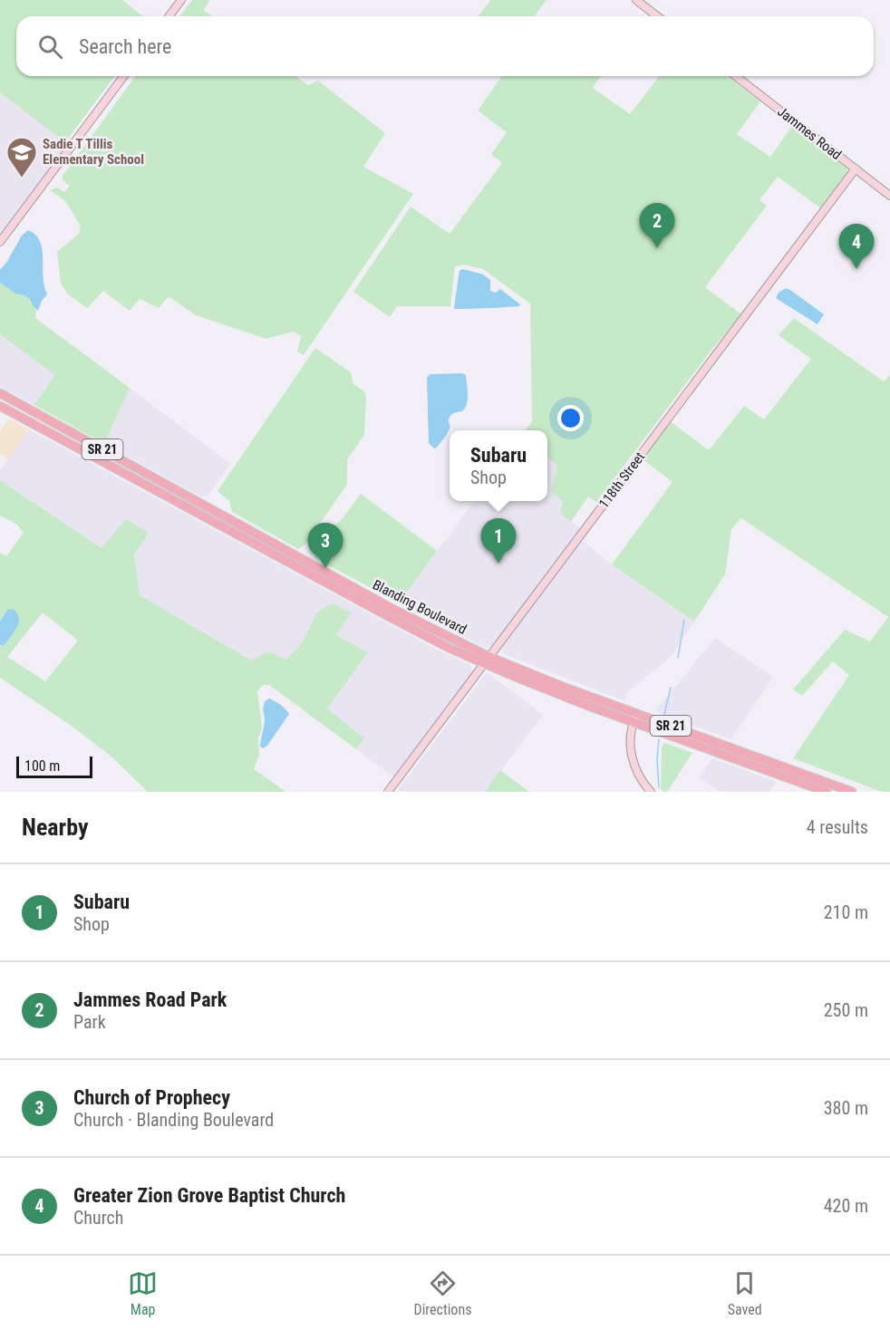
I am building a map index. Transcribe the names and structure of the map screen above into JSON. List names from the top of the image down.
{
  "streets": {
    "main road": ["SR 21", "Blanding Boulevard"],
    "street": ["Jammes Road", "118th Street"]
  },
  "crossings": [
    ["Jammes Road", "118th Street"],
    ["118th Street", "Blanding Boulevard"]
  ],
  "places": {
    "school or university": ["Sadie T Tillis Elementary School"]
  },
  "scale_bar": "100 m",
  "page": {
    "search": "Search here",
    "pins": [
      "2",
      "4",
      "1",
      "3"
    ],
    "popup": ["Subaru", "Shop"],
    "scale": "100 m",
    "heading": ["Nearby", "4 results"],
    "list": [
      {
        "mark": "1",
        "name": "Subaru",
        "note": "Shop",
        "value": "210 m"
      },
      {
        "mark": "2",
        "name": "Jammes Road Park",
        "note": "Park",
        "value": "250 m"
      },
      {
        "mark": "3",
        "name": "Church of Prophecy",
        "note": "Church · Blanding Boulevard",
        "value": "380 m"
      },
      {
        "mark": "4",
        "name": "Greater Zion Grove Baptist Church",
        "note": "Church",
        "value": "420 m"
      }
    ],
    "nav": ["Map", "Directions", "Saved"]
  }
}
